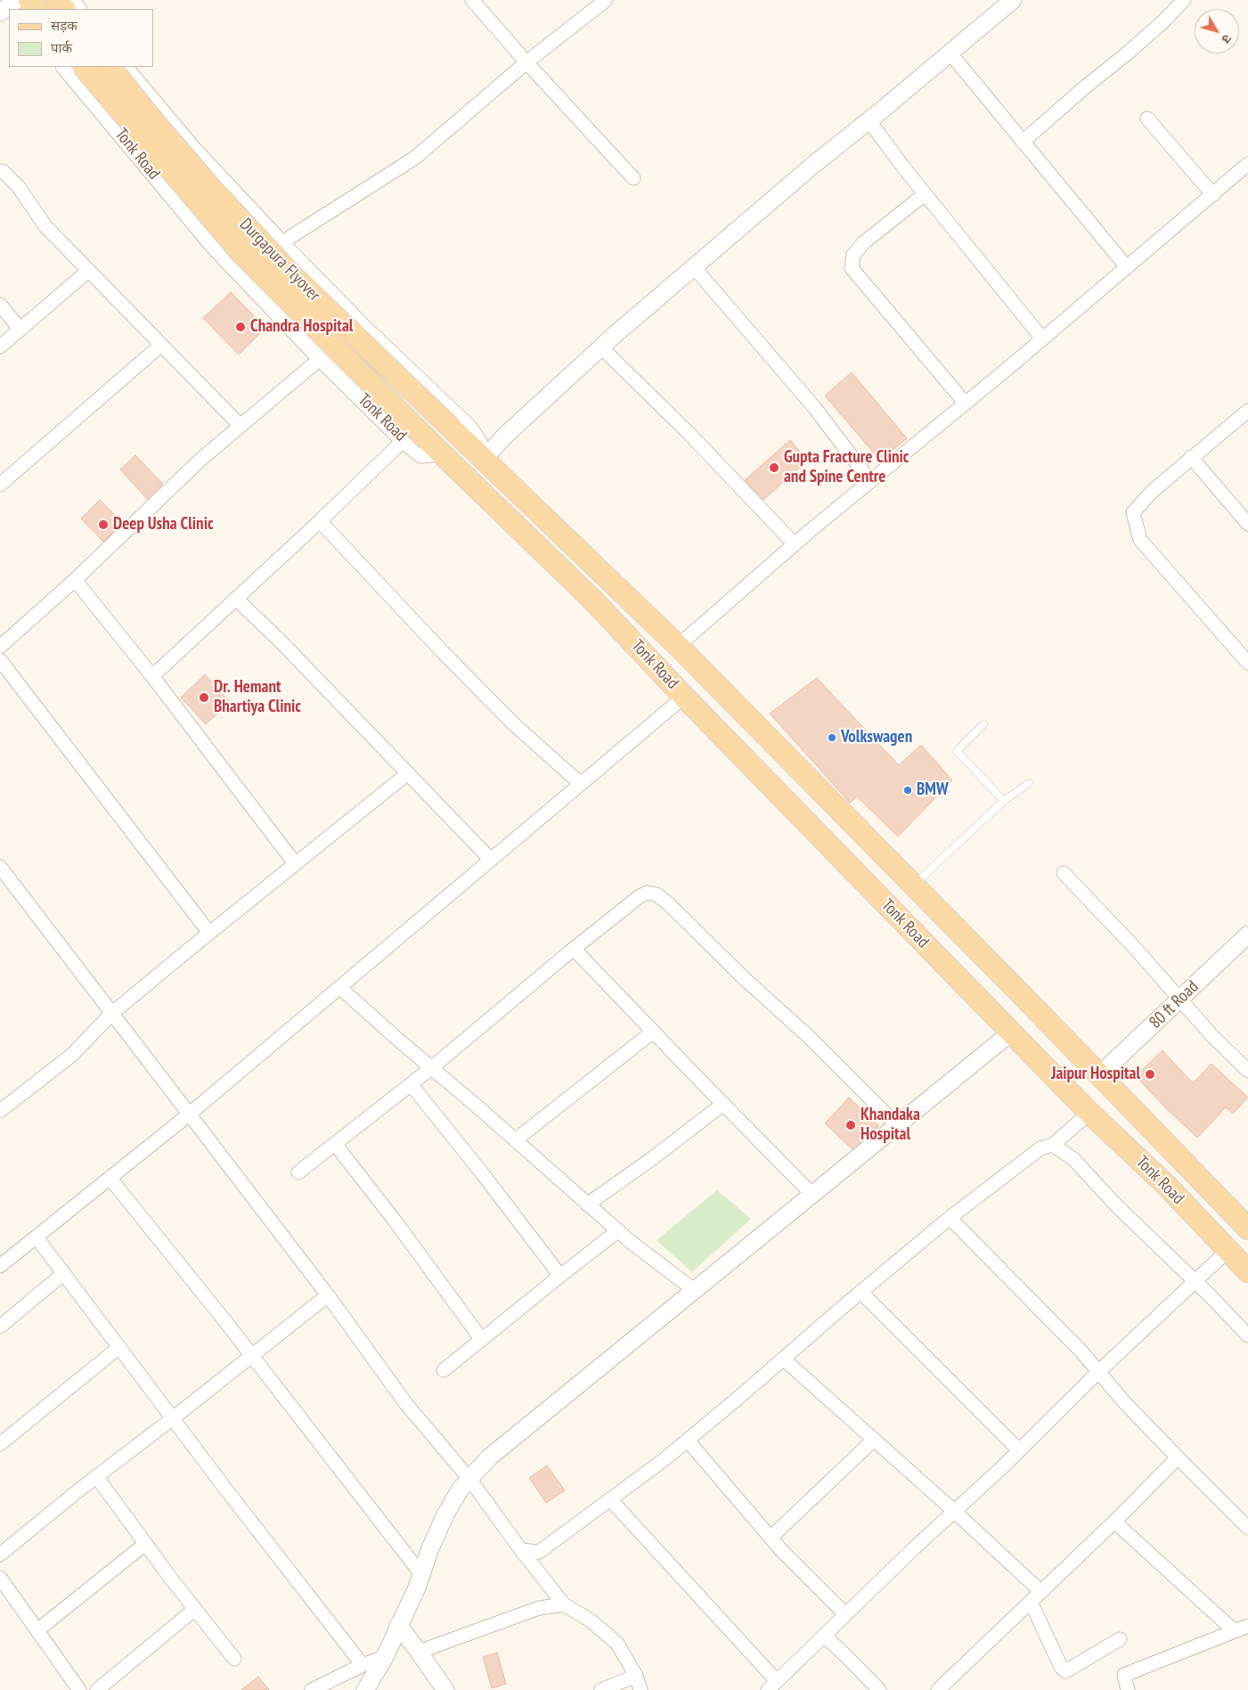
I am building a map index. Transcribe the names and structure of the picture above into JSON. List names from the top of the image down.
{
  "streets": {
    "main road": ["Tonk Road", "Durgapura Flyover"],
    "street": ["80 ft Road"]
  },
  "crossings": [
    ["Tonk Road", "Durgapura Flyover"],
    ["Tonk Road", "80 ft Road"]
  ],
  "places": [
    "Chandra Hospital",
    "Gupta Fracture Clinic and Spine Centre",
    "Deep Usha Clinic",
    "Dr. Hemant Bhartiya Clinic",
    "Volkswagen",
    "BMW",
    "Jaipur Hospital",
    "Khandaka Hospital"
  ],
  "legend": ["सड़क", "पार्क"],
  "north": "bottom right"
}
